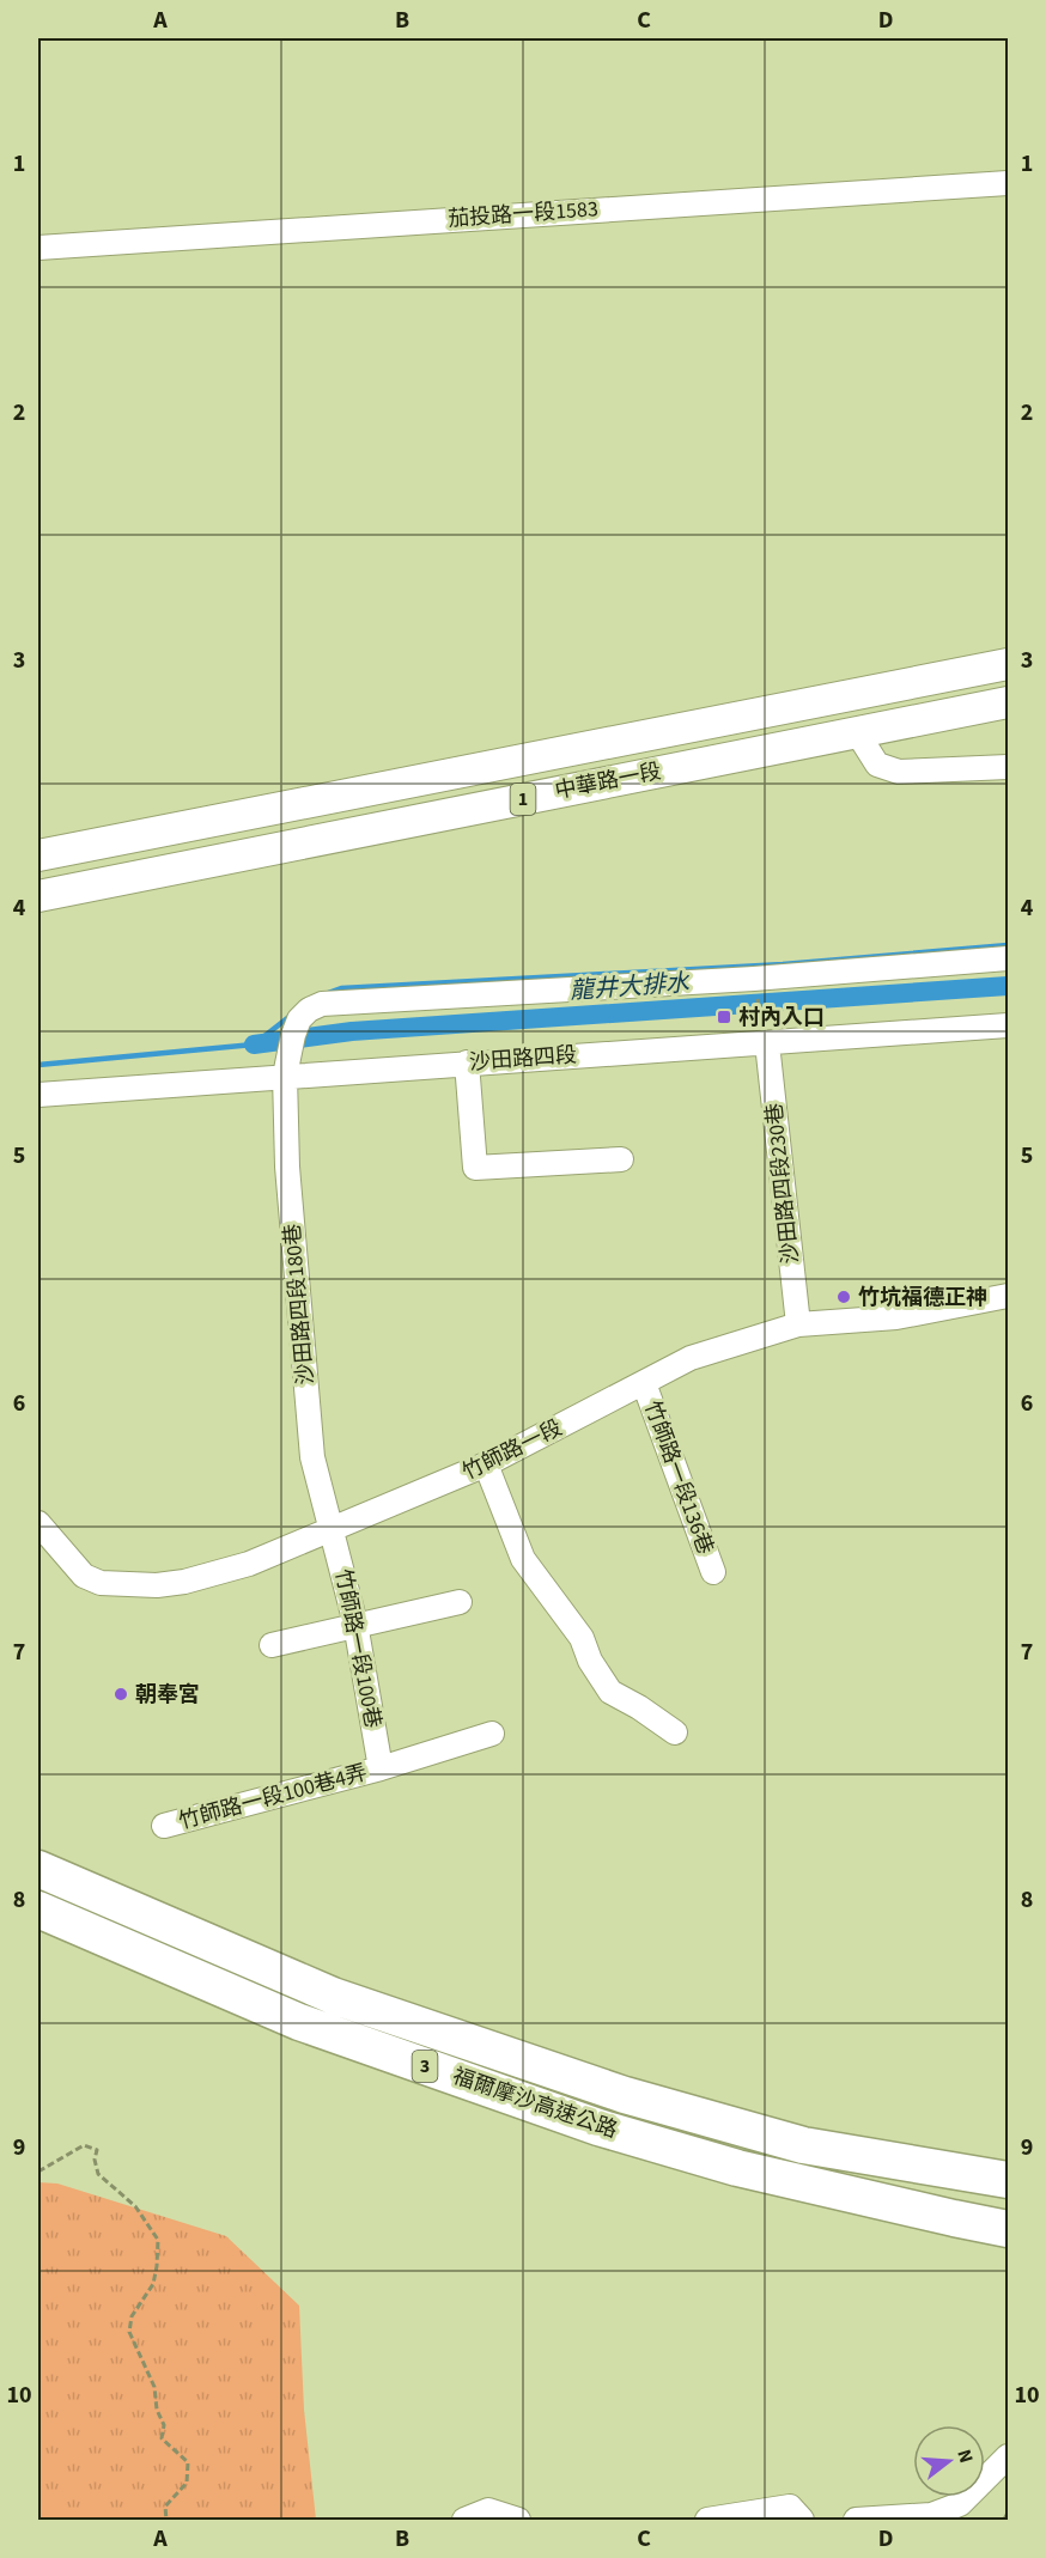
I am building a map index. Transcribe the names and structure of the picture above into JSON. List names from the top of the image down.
{
  "streets": {
    "highway": ["3", "福爾摩沙高速公路"],
    "main road": ["中華路一段", "1"],
    "street": [
      "茄投路一段1583",
      "沙田路四段",
      "沙田路四段230巷",
      "沙田路四段180巷",
      "竹師路一段",
      "竹師路一段136巷",
      "竹師路一段100巷",
      "竹師路一段100巷4弄"
    ]
  },
  "crossings": [
    ["沙田路四段", "沙田路四段230巷"],
    ["沙田路四段", "沙田路四段180巷"],
    ["沙田路四段230巷", "竹師路一段"],
    ["沙田路四段180巷", "竹師路一段"],
    ["沙田路四段180巷", "竹師路一段100巷"],
    ["竹師路一段", "竹師路一段136巷"],
    ["竹師路一段", "竹師路一段100巷"],
    ["竹師路一段100巷", "竹師路一段100巷4弄"]
  ],
  "water": ["龍井大排水"],
  "places": {
    "transit": ["村內入口"],
    "other": ["竹坑福德正神", "朝奉宮"]
  },
  "north": "right",
  "grid": {
    "columns": [
      "A",
      "B",
      "C",
      "D"
    ],
    "rows": [
      "1",
      "2",
      "3",
      "4",
      "5",
      "6",
      "7",
      "8",
      "9",
      "10"
    ]
  }
}
